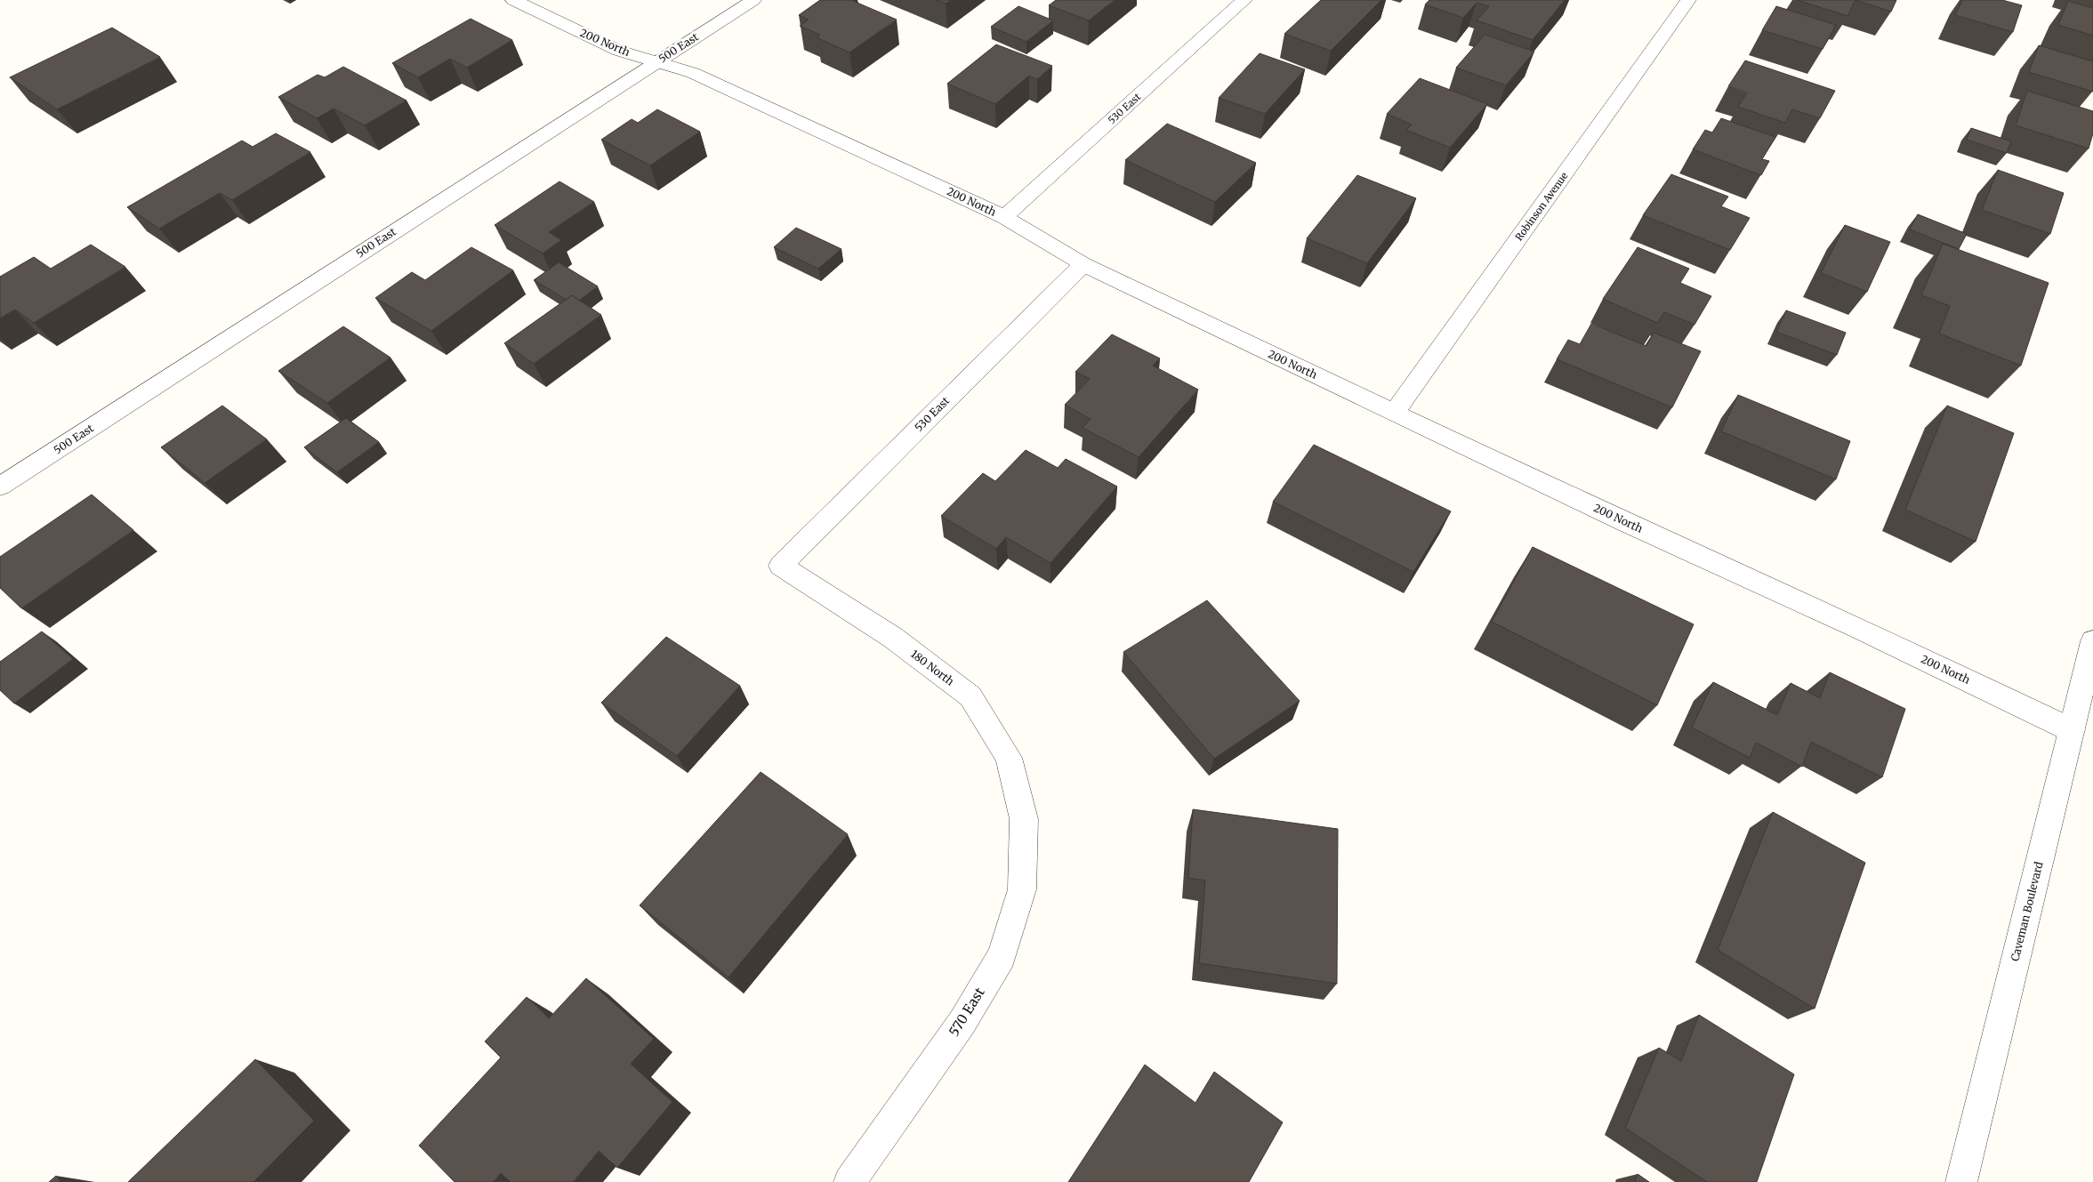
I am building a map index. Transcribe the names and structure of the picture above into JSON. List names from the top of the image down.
{
  "streets": {
    "street": [
      "200 North",
      "500 East",
      "530 East",
      "Robinson Avenue",
      "180 North",
      "Caveman Boulevard",
      "570 East"
    ]
  },
  "crossings": [
    ["200 North", "500 East"],
    ["200 North", "530 East"],
    ["200 North", "Robinson Avenue"],
    ["200 North", "Caveman Boulevard"],
    ["530 East", "180 North"],
    ["180 North", "570 East"]
  ]
}
